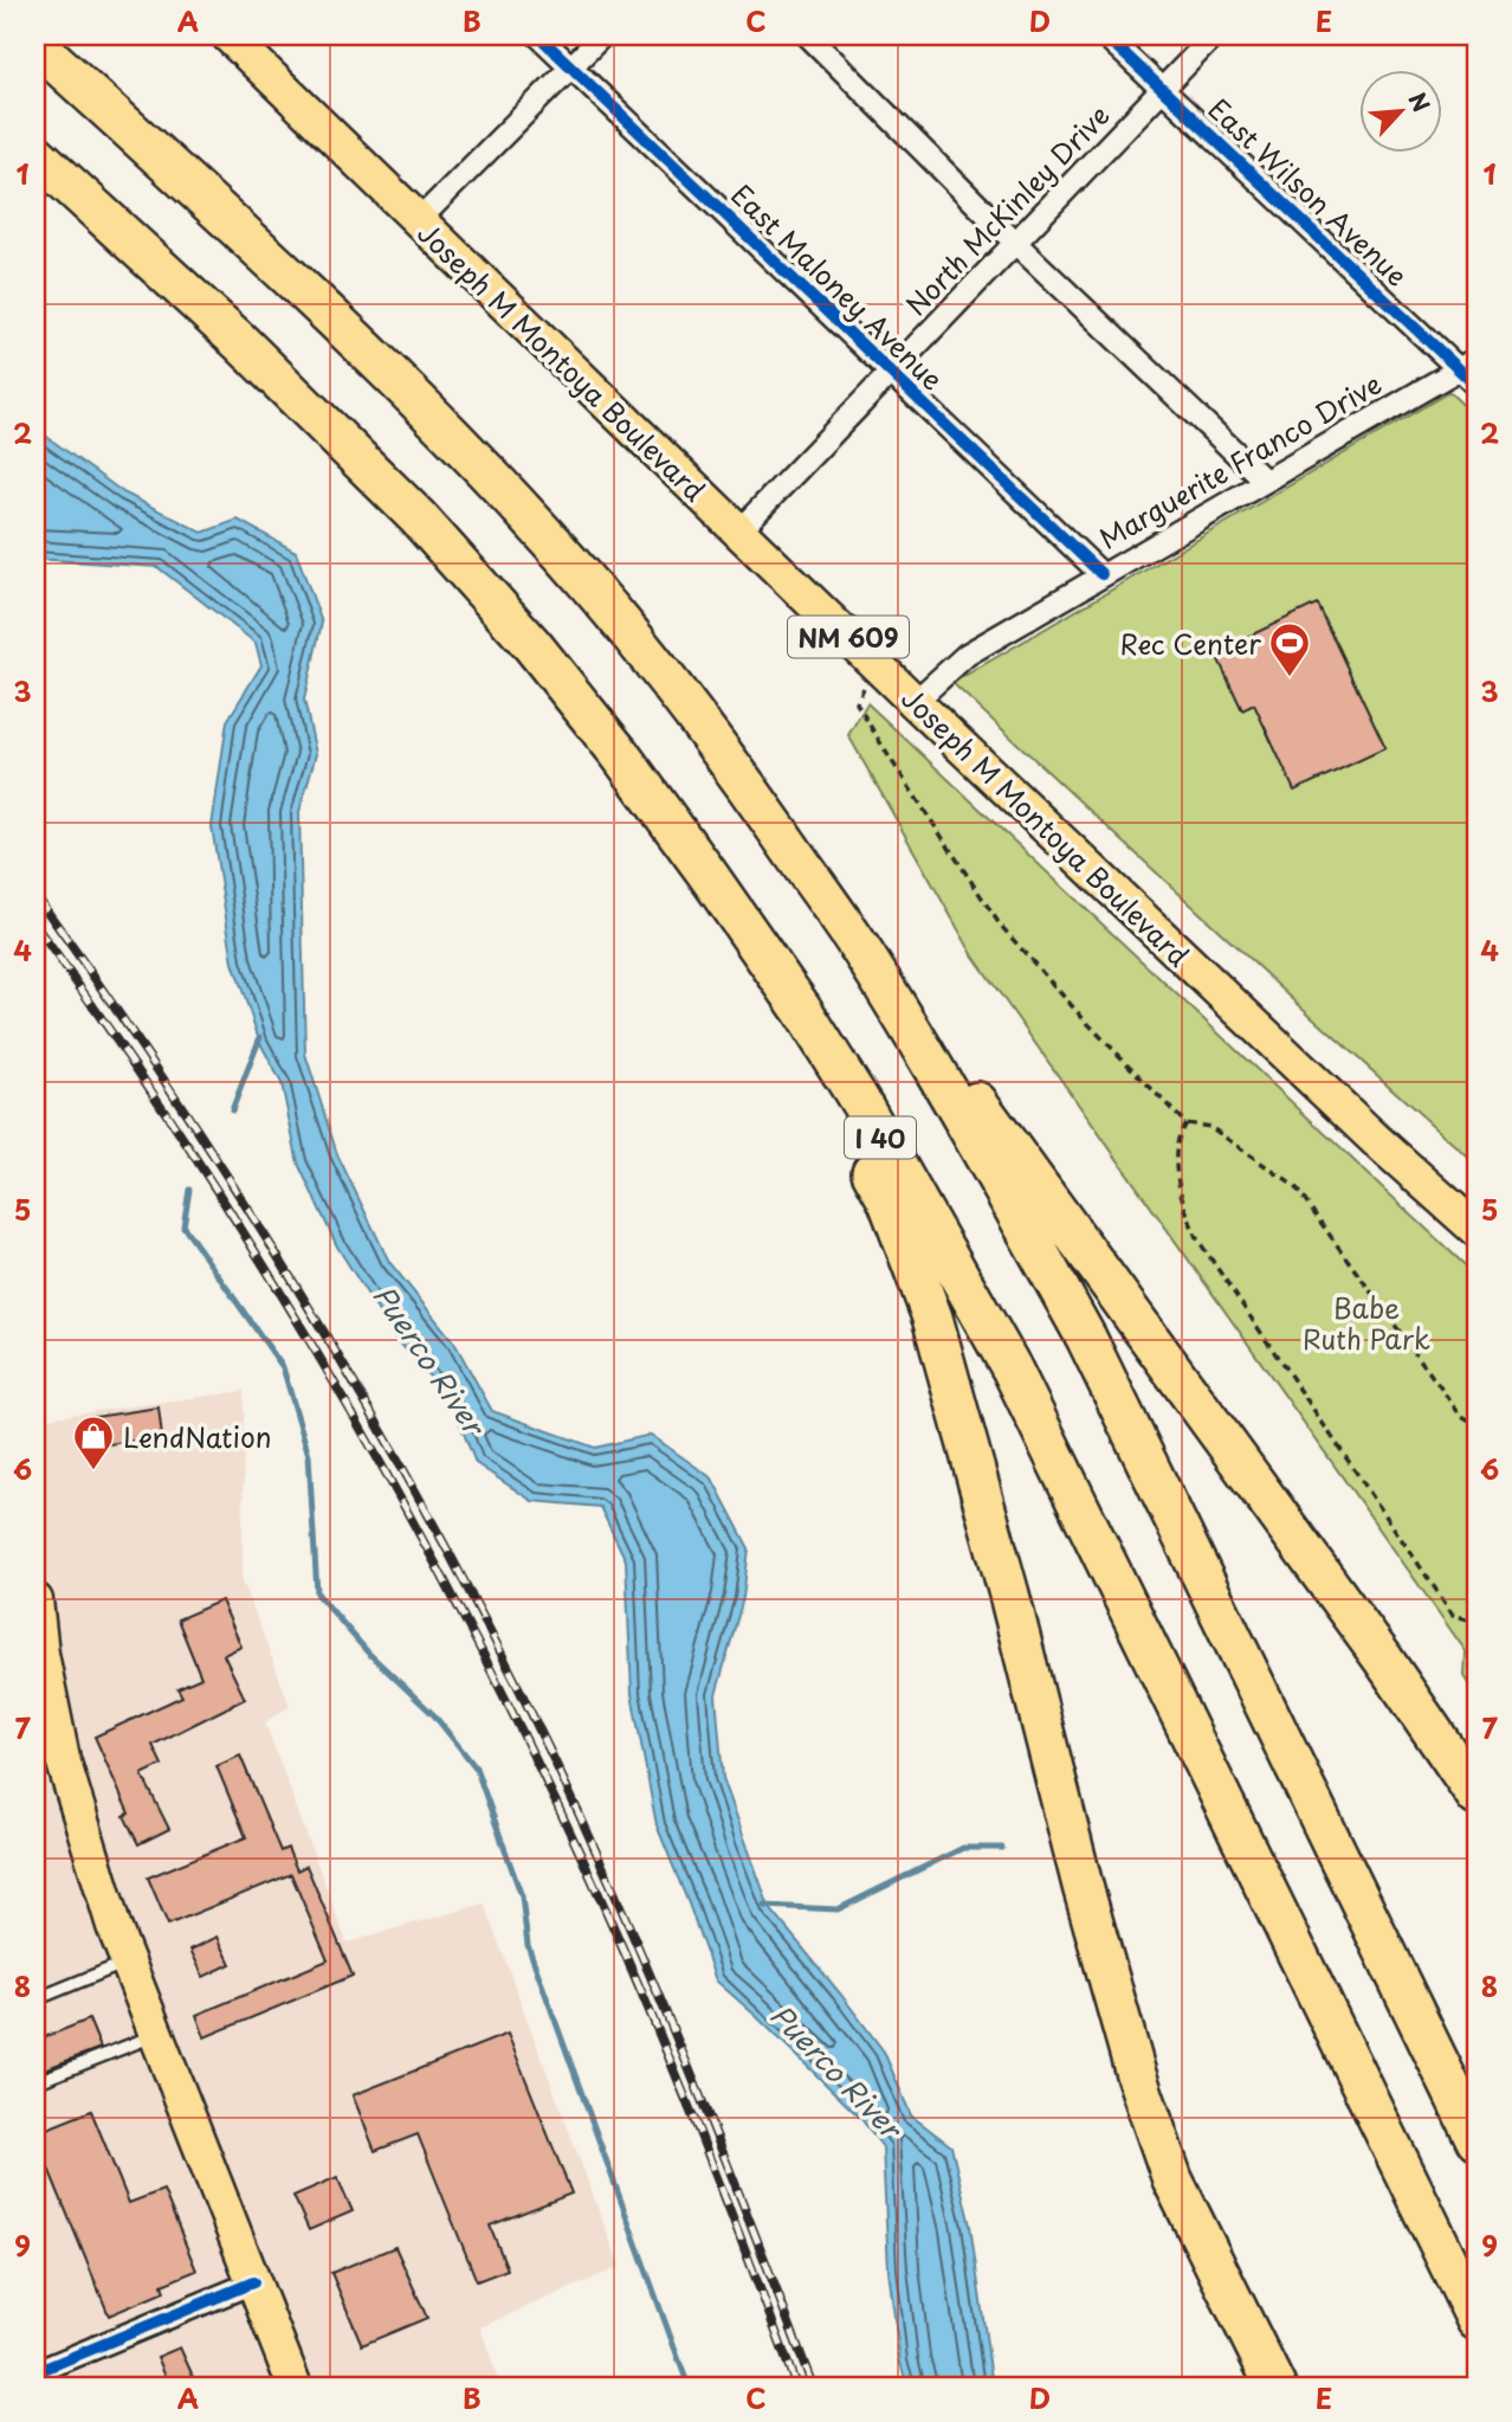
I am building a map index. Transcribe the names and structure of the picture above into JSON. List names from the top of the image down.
{
  "streets": {
    "highway": ["I 40"],
    "main road": ["Joseph M Montoya Boulevard", "NM 609"],
    "street": [
      "East Wilson Avenue",
      "North McKinley Drive",
      "East Maloney Avenue",
      "Marguerite Franco Drive"
    ]
  },
  "crossings": [
    ["East Wilson Avenue", "North McKinley Drive"],
    ["East Wilson Avenue", "Marguerite Franco Drive"],
    ["North McKinley Drive", "East Maloney Avenue"],
    ["North McKinley Drive", "Joseph M Montoya Boulevard"],
    ["East Maloney Avenue", "Marguerite Franco Drive"],
    ["Joseph M Montoya Boulevard", "Marguerite Franco Drive"]
  ],
  "water": ["Puerco River"],
  "parks": ["Babe Ruth Park"],
  "places": {
    "sports": ["Rec Center"],
    "shop": ["LendNation"]
  },
  "north": "top right",
  "grid": {
    "columns": [
      "A",
      "B",
      "C",
      "D",
      "E"
    ],
    "rows": [
      "1",
      "2",
      "3",
      "4",
      "5",
      "6",
      "7",
      "8",
      "9"
    ]
  }
}
